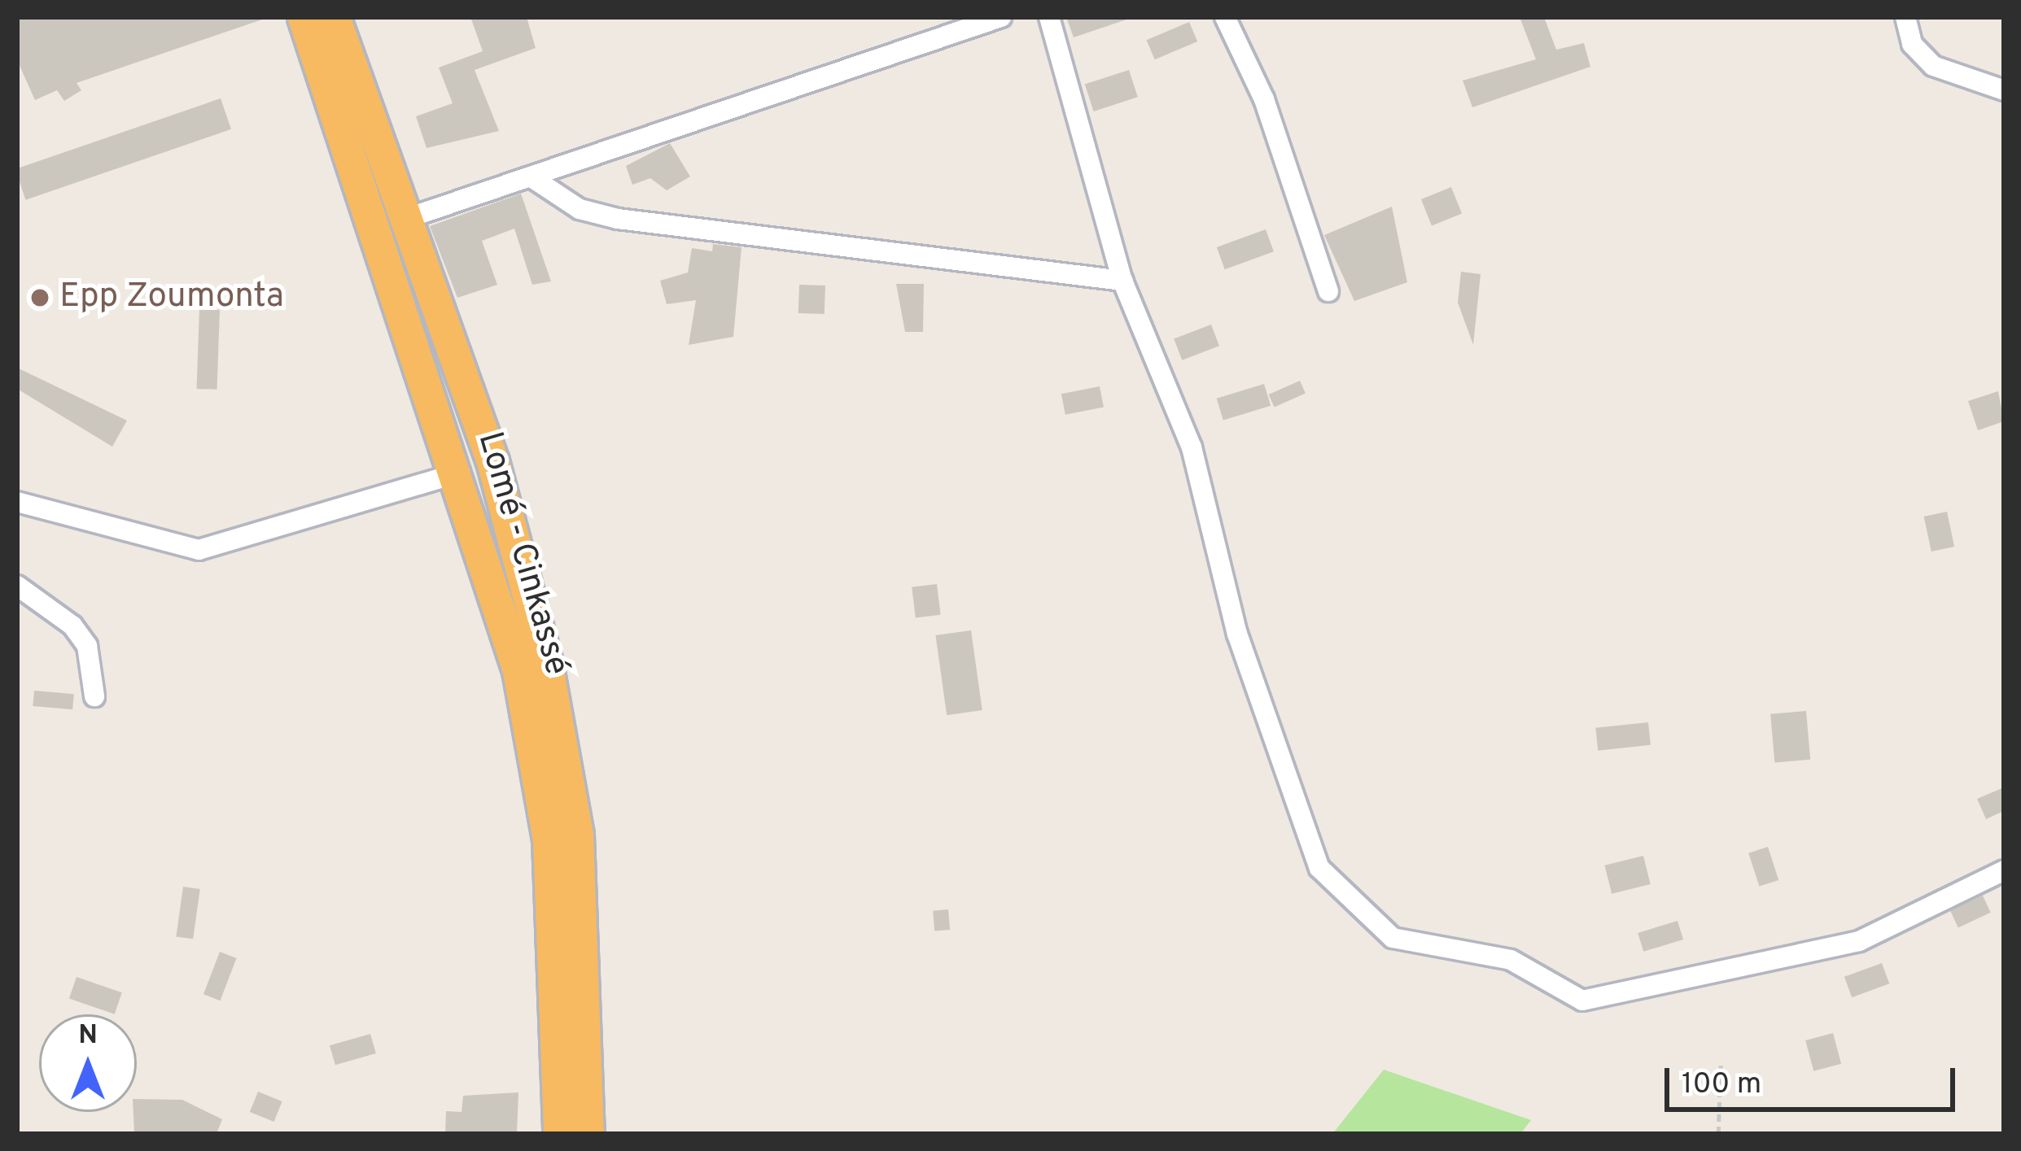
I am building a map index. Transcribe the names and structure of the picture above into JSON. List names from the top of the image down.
{
  "streets": {
    "highway": ["Lomé - Cinkassé"]
  },
  "places": ["Epp Zoumonta"],
  "scale_bar": "100 m",
  "north": "top"
}
